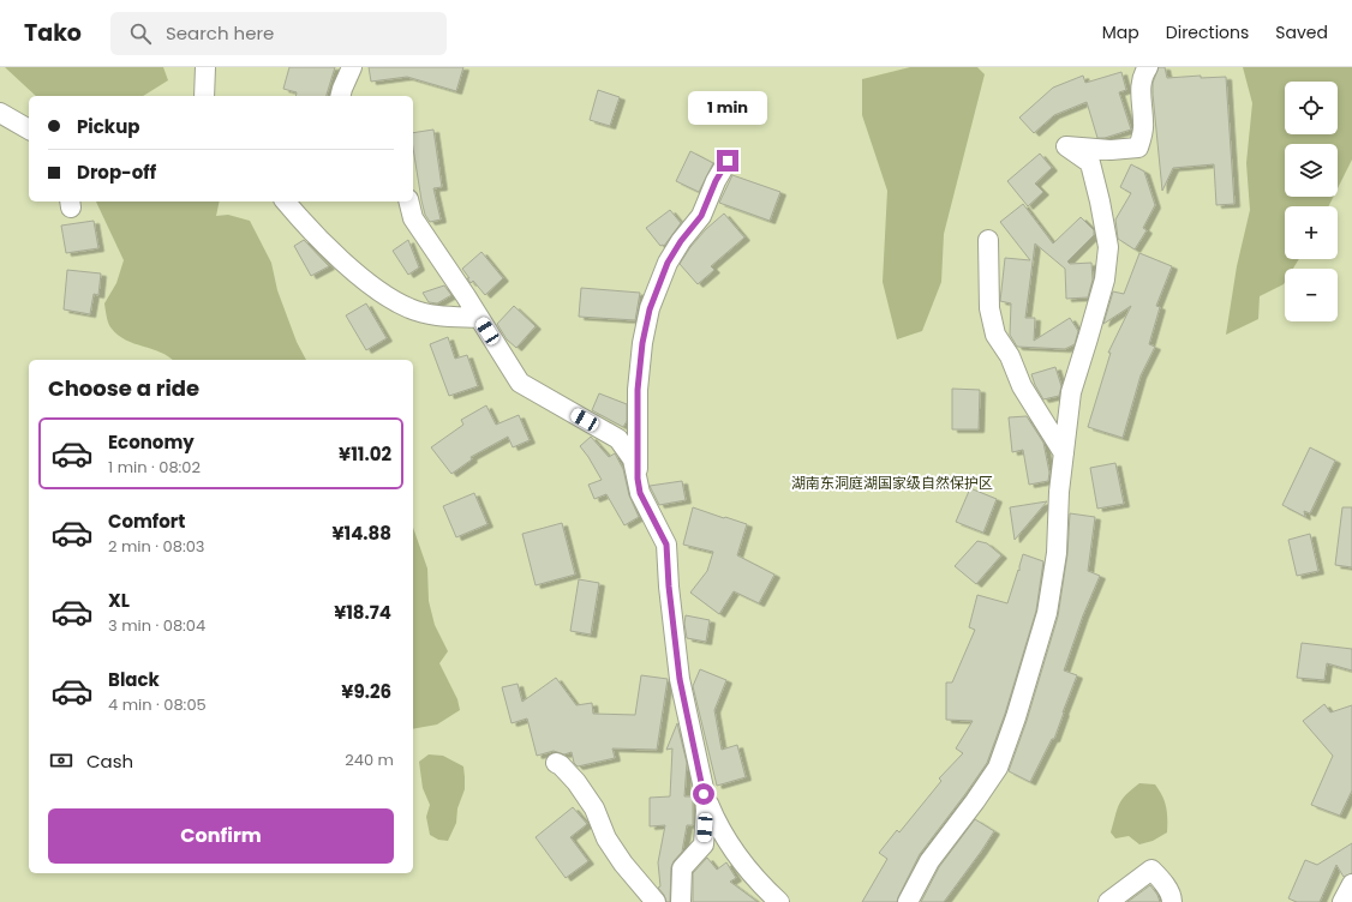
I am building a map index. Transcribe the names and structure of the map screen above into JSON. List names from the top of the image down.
{
  "parks": ["湖南东洞庭湖国家级自然保护区"],
  "page": {
    "header": "Tako",
    "search": "Search here",
    "nav": ["Map", "Directions", "Saved"],
    "map_buttons": ["+", "−"],
    "bubble": "1 min",
    "banner": ["Pickup", "Drop-off"],
    "heading": "Choose a ride",
    "list": [
      {
        "name": "Economy",
        "note": "1 min · 08:02",
        "value": "¥11.02"
      },
      {
        "name": "Comfort",
        "note": "2 min · 08:03",
        "value": "¥14.88"
      },
      {
        "name": "XL",
        "note": "3 min · 08:04",
        "value": "¥18.74"
      },
      {
        "name": "Black",
        "note": "4 min · 08:05",
        "value": "¥9.26"
      }
    ],
    "pay": ["Cash", "240 m"],
    "buttons": "Confirm"
  }
}
